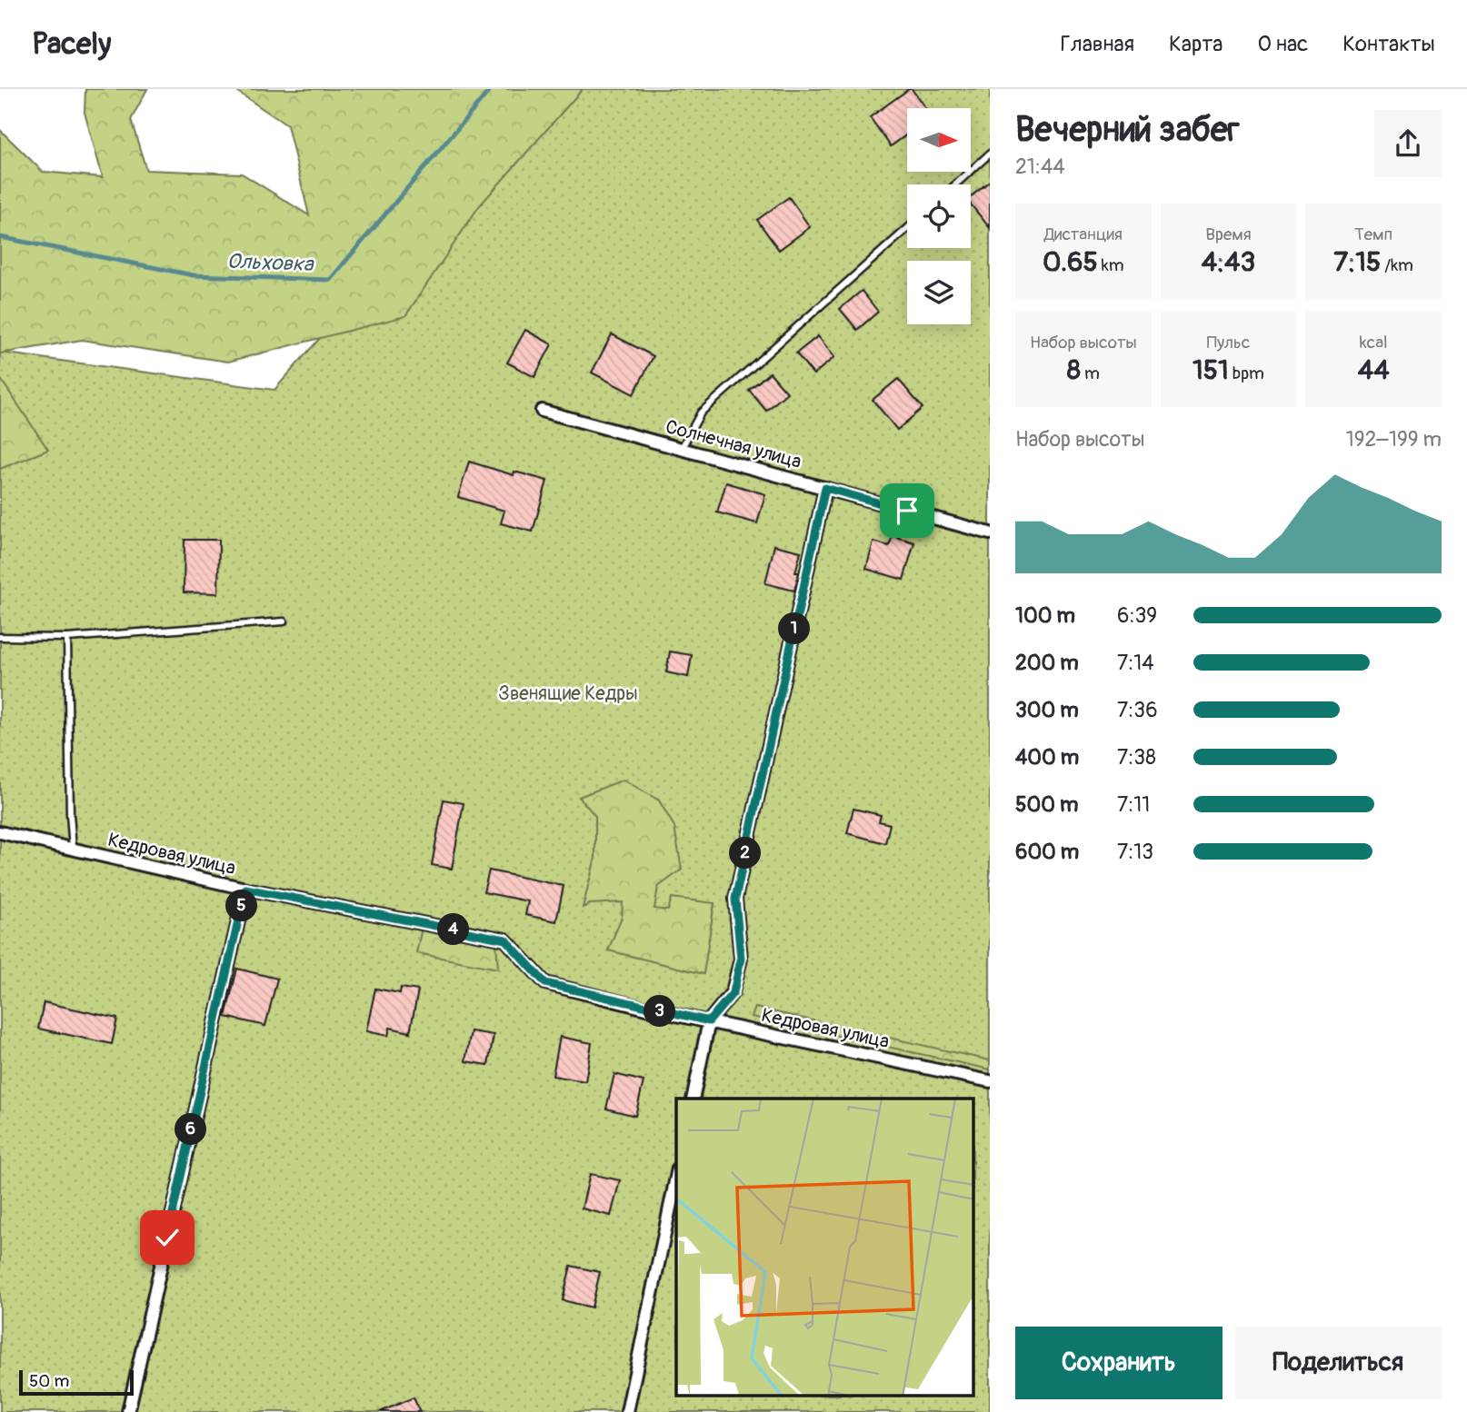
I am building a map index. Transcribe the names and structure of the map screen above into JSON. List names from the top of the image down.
{
  "streets": {
    "street": ["Солнечная улица", "Кедровая улица"]
  },
  "water": ["Ольховка"],
  "parks": ["Звенящие Кедры"],
  "scale_bar": "50 m",
  "north": "right",
  "page": {
    "header": "Pacely",
    "nav": [
      "Главная",
      "Карта",
      "О нас",
      "Контакты"
    ],
    "heading": ["Вечерний забег", "21:44"],
    "stats": [
      ["Дистанция", "0.65 km"],
      ["Время", "4:43"],
      ["Темп", "7:15 /km"],
      ["Набор высоты", "8 m"],
      ["Пульс", "151 bpm"],
      ["kcal", "44"]
    ],
    "chart": ["Набор высоты", "192–199 m"],
    "list": [
      {
        "name": "100 m",
        "note": "6:39"
      },
      {
        "name": "200 m",
        "note": "7:14"
      },
      {
        "name": "300 m",
        "note": "7:36"
      },
      {
        "name": "400 m",
        "note": "7:38"
      },
      {
        "name": "500 m",
        "note": "7:11"
      },
      {
        "name": "600 m",
        "note": "7:13"
      }
    ],
    "pins": [
      "1",
      "2",
      "5",
      "4",
      "3",
      "6"
    ],
    "buttons": ["Сохранить", "Поделиться"],
    "scale": "50 m"
  }
}
